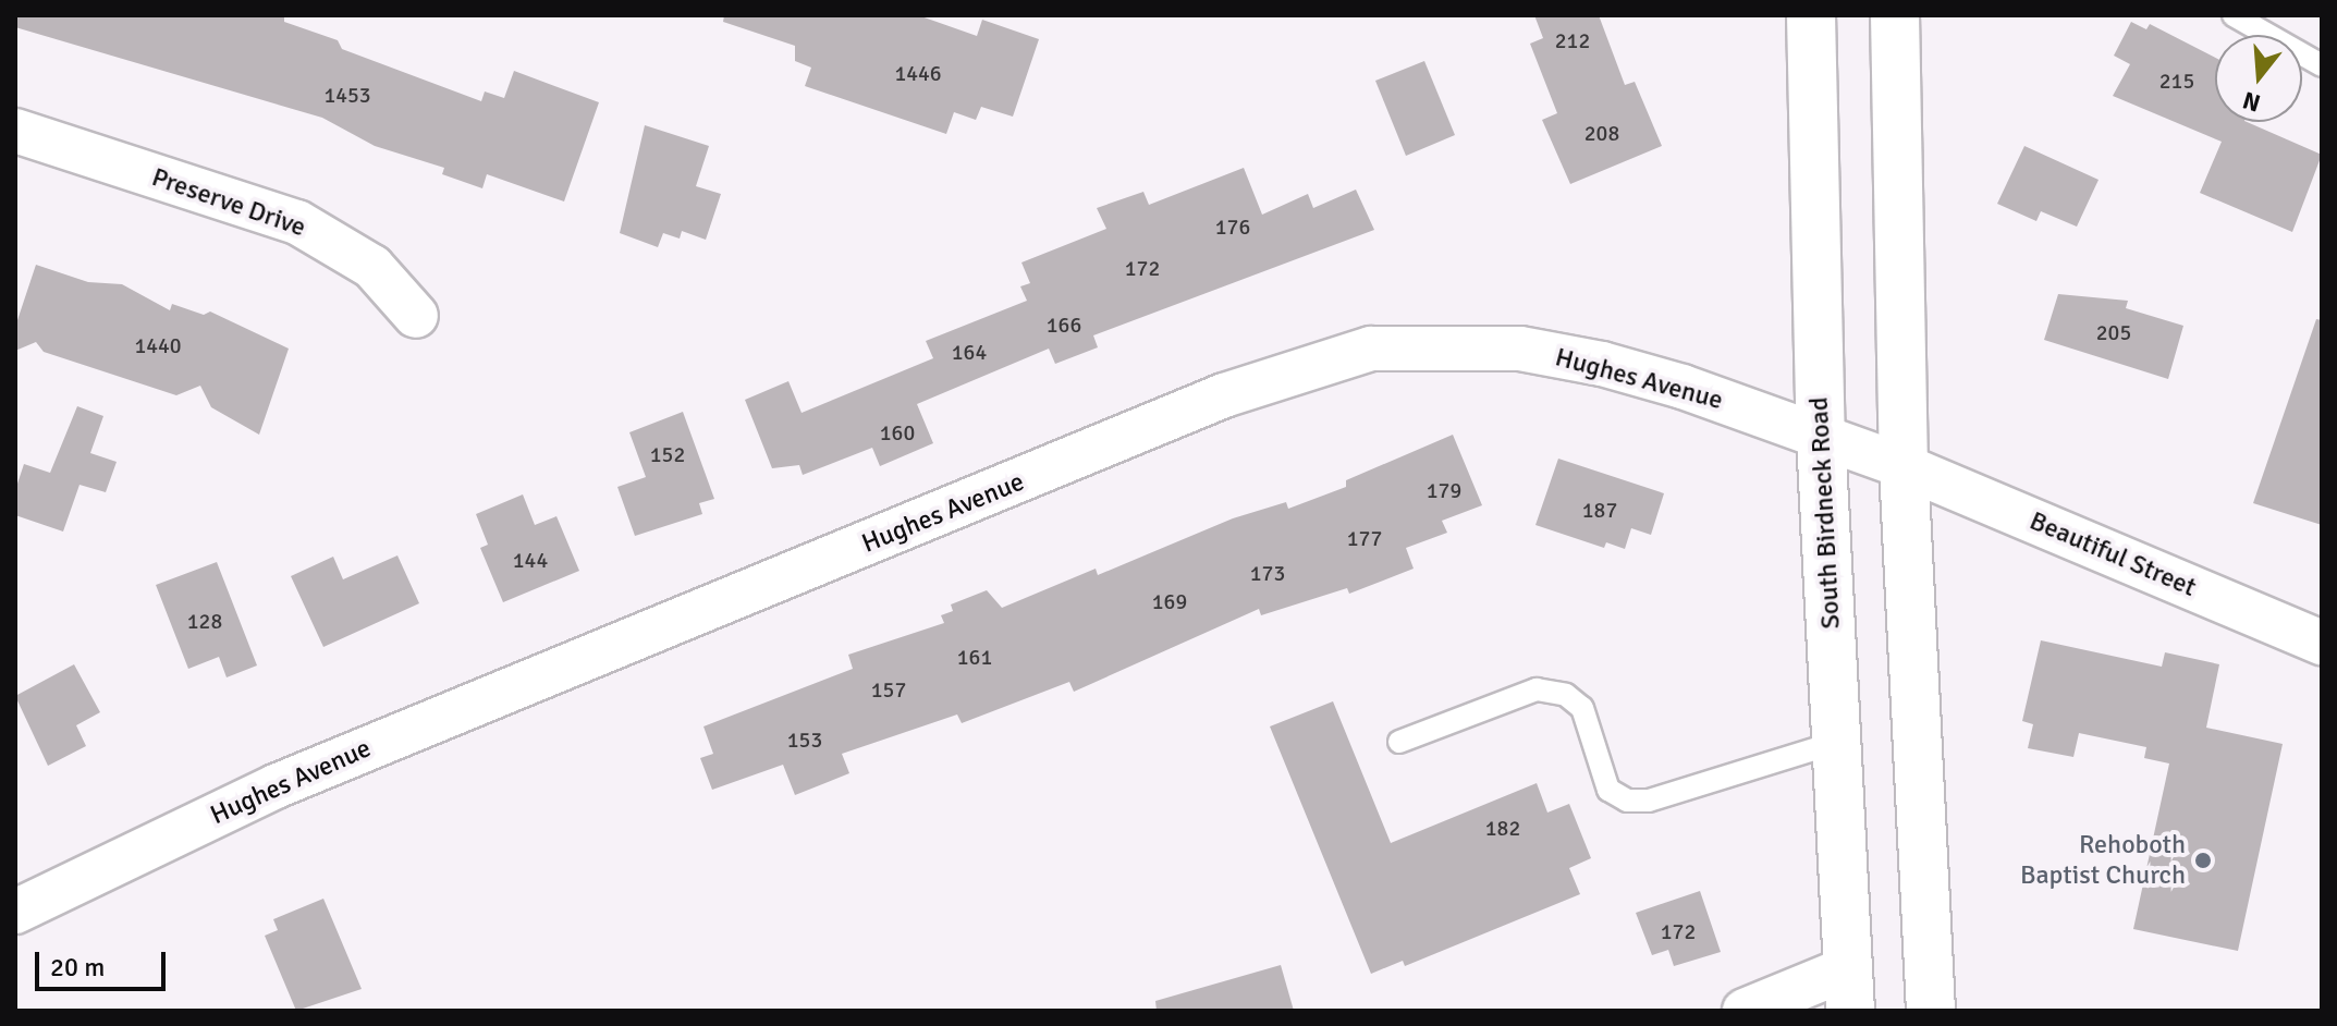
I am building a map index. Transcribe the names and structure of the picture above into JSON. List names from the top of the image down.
{
  "streets": {
    "main road": ["South Birdneck Road"],
    "street": ["Preserve Drive", "Hughes Avenue", "Beautiful Street"]
  },
  "crossings": [
    ["Hughes Avenue", "South Birdneck Road"],
    ["Hughes Avenue", "Beautiful Street"]
  ],
  "places": ["Rehoboth Baptist Church"],
  "house_numbers": [
    "212",
    "1446",
    "215",
    "1453",
    "208",
    "176",
    "172",
    "166",
    "205",
    "1440",
    "164",
    "160",
    "152",
    "179",
    "187",
    "177",
    "144",
    "173",
    "169",
    "128",
    "161",
    "157",
    "153",
    "182",
    "172"
  ],
  "scale_bar": "20 m",
  "north": "bottom"
}
